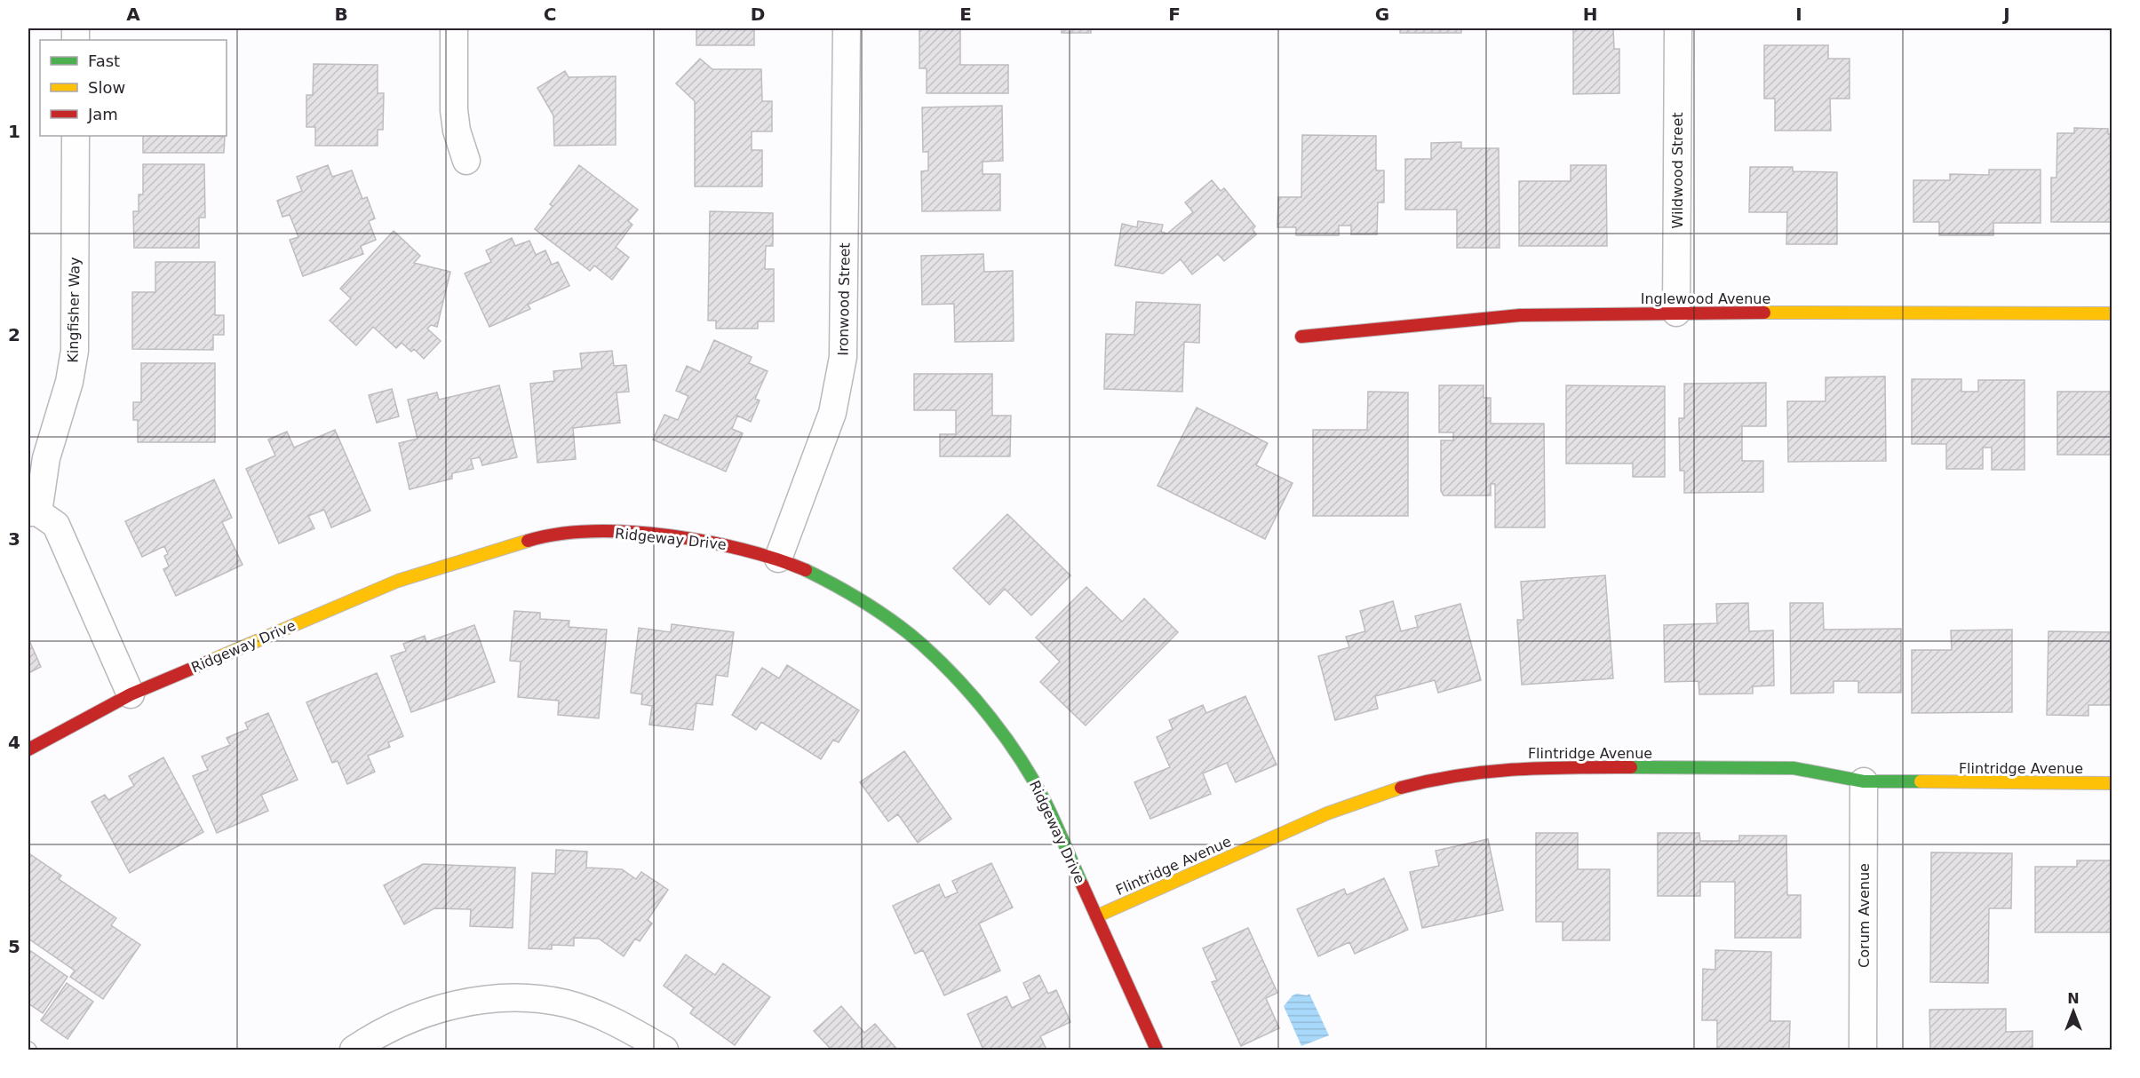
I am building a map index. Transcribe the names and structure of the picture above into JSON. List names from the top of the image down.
{
  "streets": {
    "street": [
      "Wildwood Street",
      "Inglewood Avenue",
      "Ironwood Street",
      "Kingfisher Way",
      "Ridgeway Drive",
      "Flintridge Avenue",
      "Corum Avenue"
    ]
  },
  "crossings": [
    ["Wildwood Street", "Inglewood Avenue"],
    ["Ironwood Street", "Ridgeway Drive"],
    ["Ridgeway Drive", "Flintridge Avenue"],
    ["Flintridge Avenue", "Corum Avenue"]
  ],
  "legend": ["Fast", "Slow", "Jam"],
  "north": "top",
  "grid": {
    "columns": [
      "A",
      "B",
      "C",
      "D",
      "E",
      "F",
      "G",
      "H",
      "I",
      "J"
    ],
    "rows": [
      "1",
      "2",
      "3",
      "4",
      "5"
    ]
  }
}
